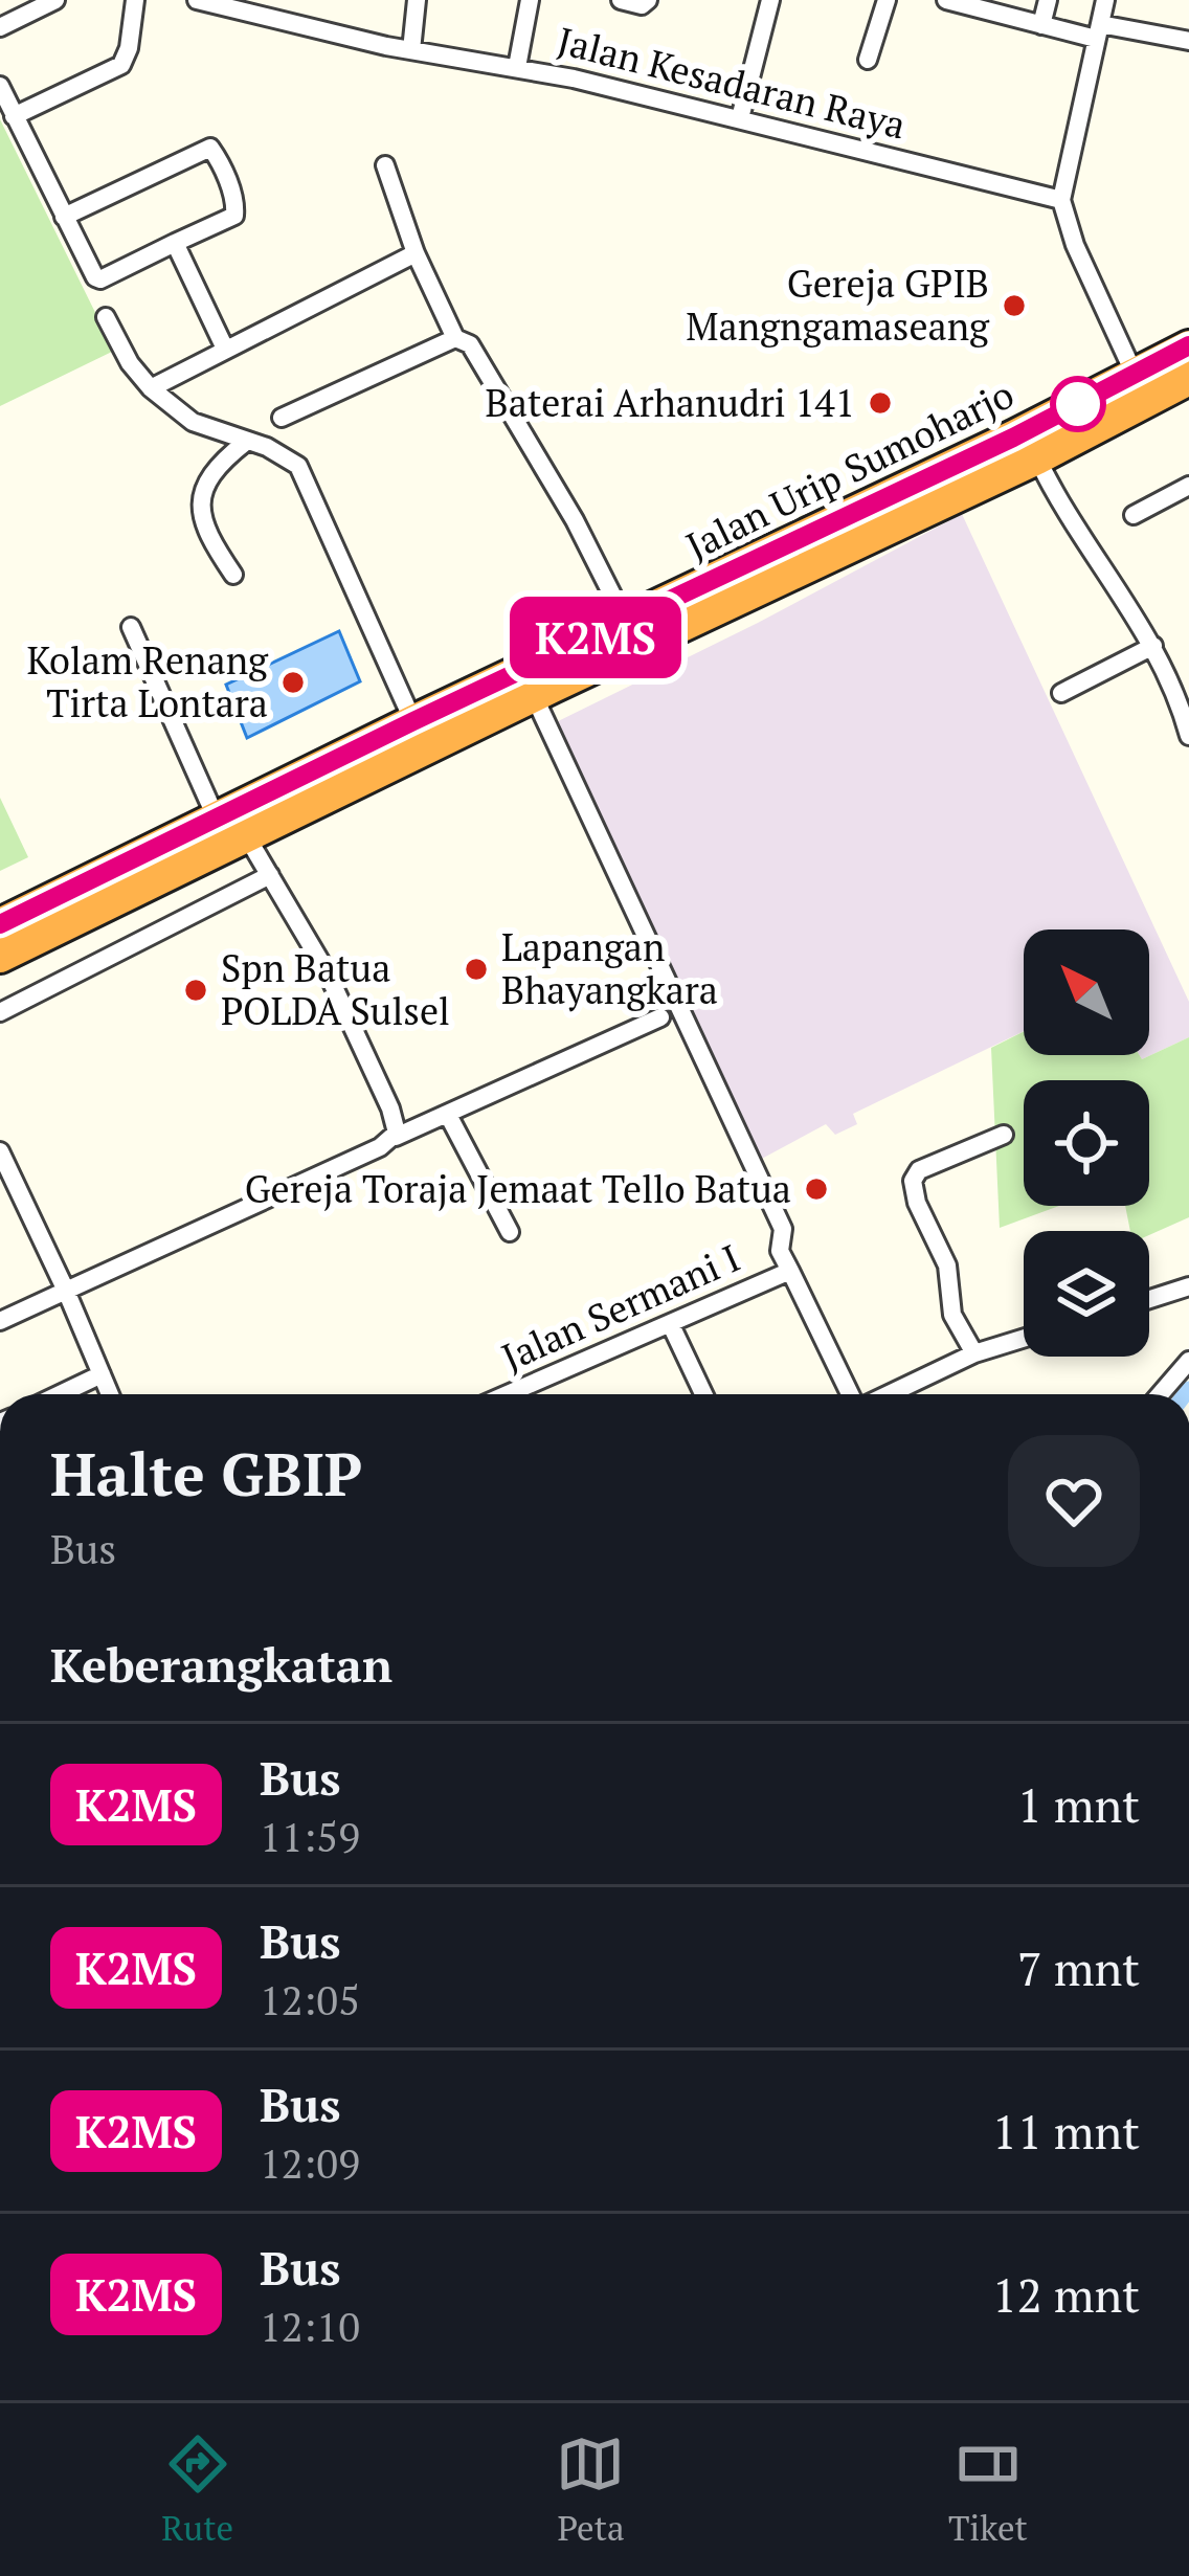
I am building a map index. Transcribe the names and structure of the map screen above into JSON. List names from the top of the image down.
{
  "streets": {
    "highway": ["Jalan Urip Sumoharjo"],
    "street": ["Jalan Kesadaran Raya", "Jalan Sermani I"]
  },
  "places": [
    "Gereja GPIB Mangngamaseang",
    "Baterai Arhanudri 141",
    "Kolam Renang Tirta Lontara",
    "Lapangan Bhayangkara",
    "Spn Batua POLDA Sulsel",
    "Gereja Toraja Jemaat Tello Batua"
  ],
  "lines": ["bus line K2MS"],
  "north": "top left",
  "page": {
    "on_map": "K2MS",
    "heading": [
      ["Halte GBIP", "Bus"],
      "Keberangkatan"
    ],
    "list": [
      {
        "mark": "K2MS",
        "name": "Bus",
        "note": "11:59",
        "value": "1 mnt"
      },
      {
        "mark": "K2MS",
        "name": "Bus",
        "note": "12:05",
        "value": "7 mnt"
      },
      {
        "mark": "K2MS",
        "name": "Bus",
        "note": "12:09",
        "value": "11 mnt"
      },
      {
        "mark": "K2MS",
        "name": "Bus",
        "note": "12:10",
        "value": "12 mnt"
      }
    ],
    "tabs": ["Rute", "Peta", "Tiket"]
  }
}
